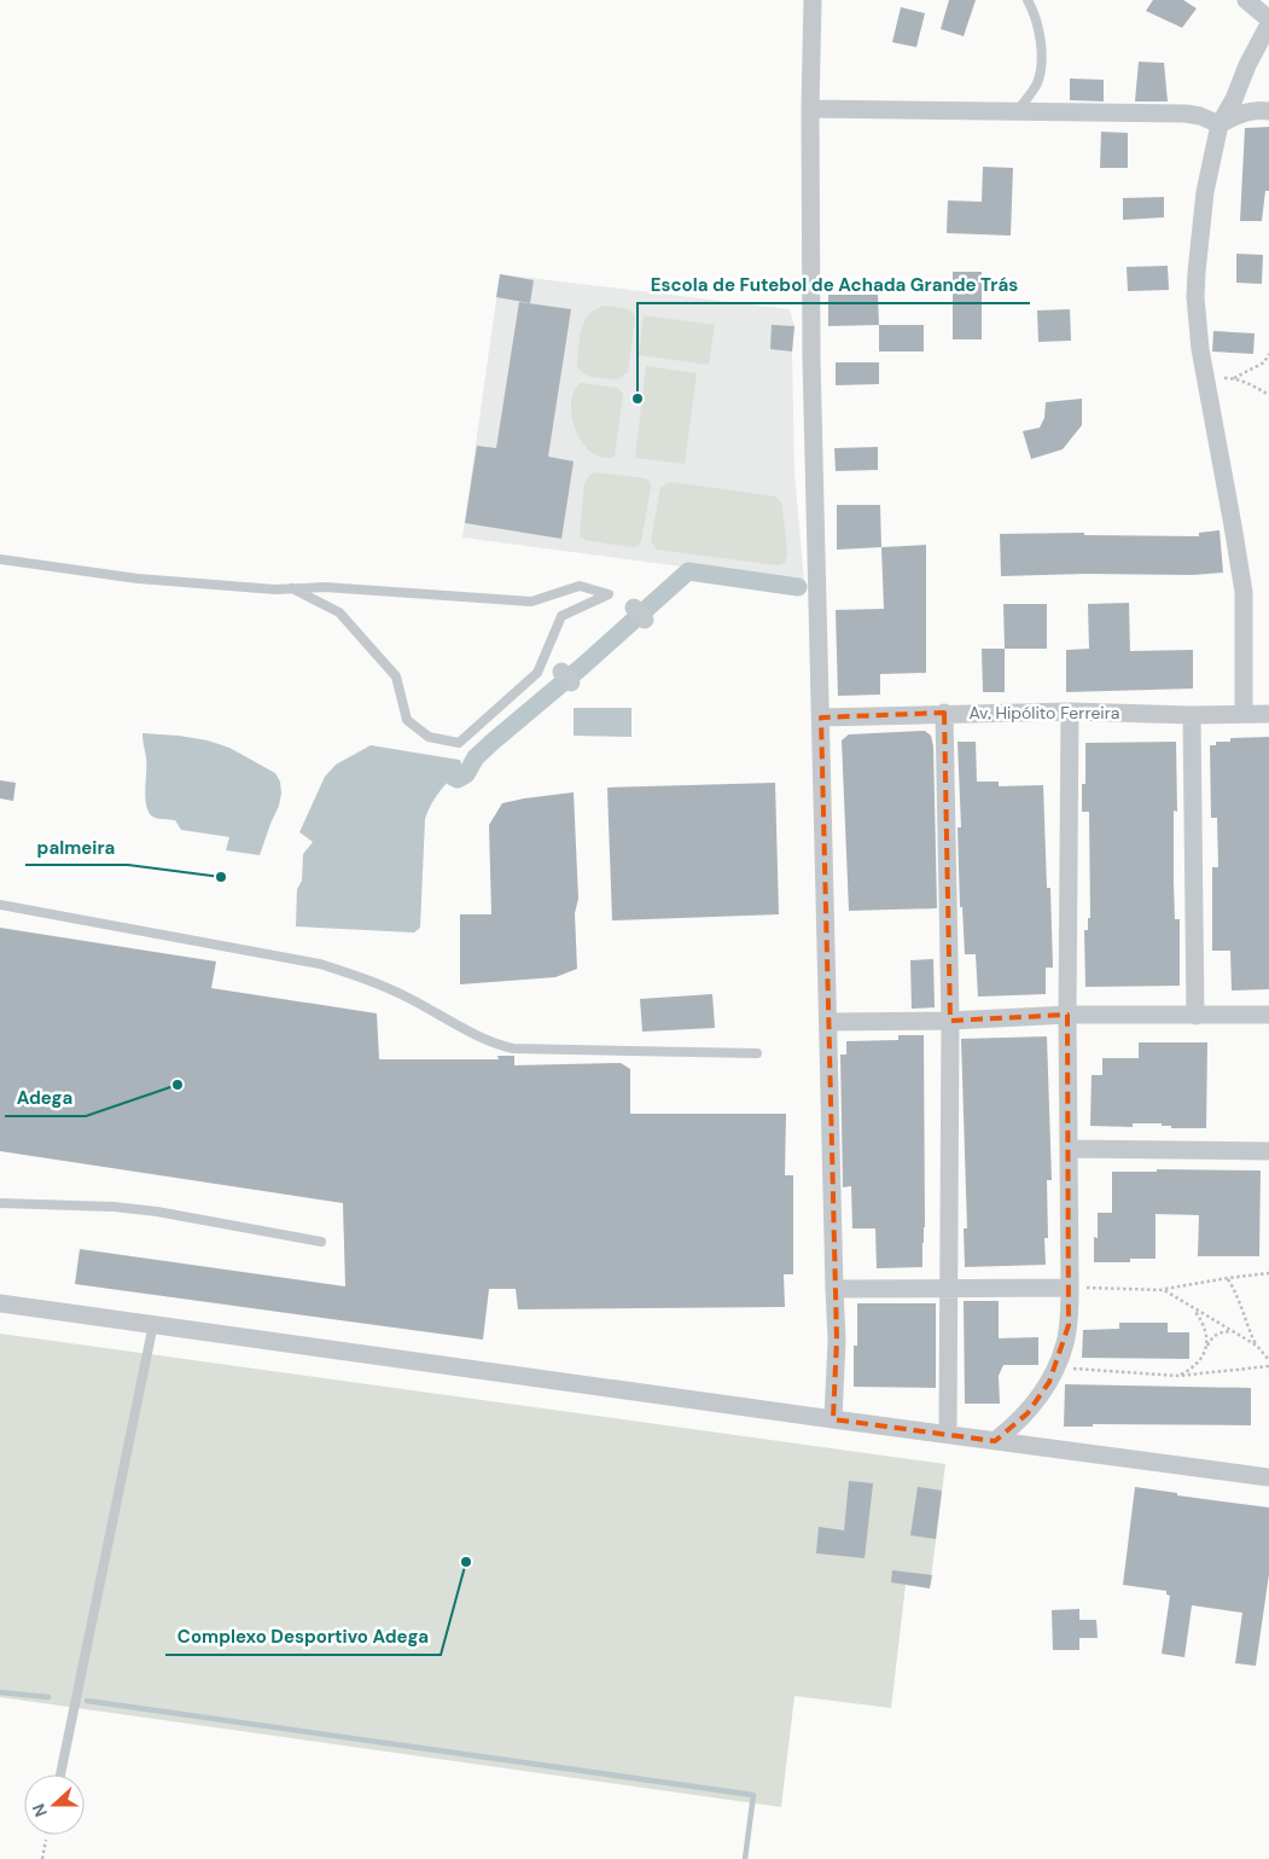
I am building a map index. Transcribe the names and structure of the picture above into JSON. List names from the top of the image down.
{
  "streets": {
    "street": ["Av. Hipólito Ferreira"]
  },
  "places": [
    "Escola de Futebol de Achada Grande Trás",
    "palmeira",
    "Adega",
    "Complexo Desportivo Adega"
  ],
  "north": "left"
}
